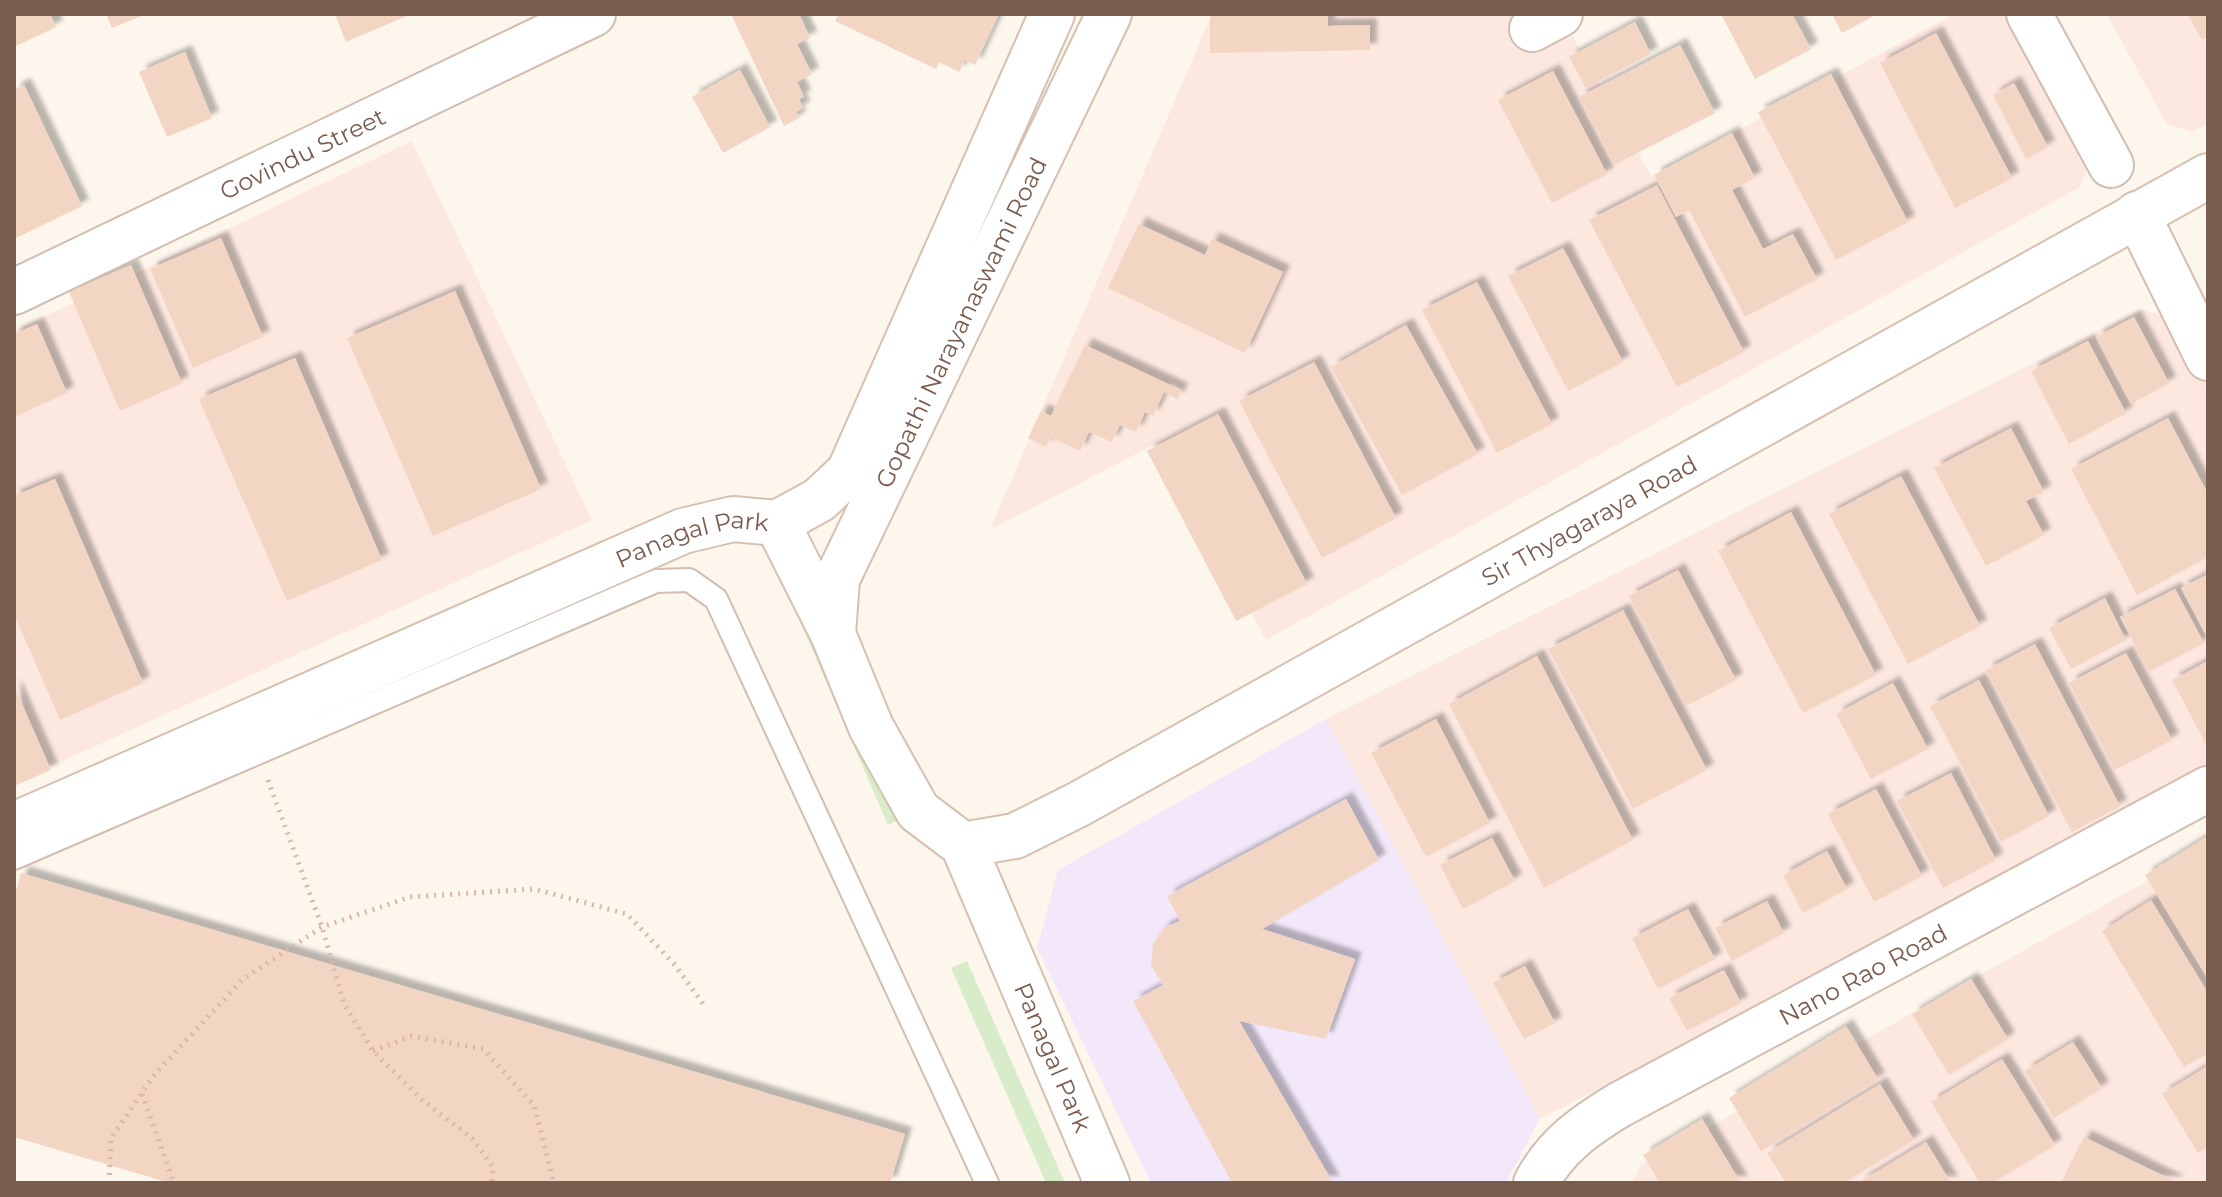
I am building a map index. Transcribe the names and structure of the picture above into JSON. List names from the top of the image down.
{
  "streets": {
    "main road": [
      "Govindu Street",
      "Gopathi Narayanaswami Road",
      "Sir Thyagaraya Road",
      "Panagal Park",
      "Nano Rao Road"
    ]
  },
  "crossings": [
    ["Gopathi Narayanaswami Road", "Panagal Park"],
    ["Sir Thyagaraya Road", "Panagal Park"]
  ]
}
